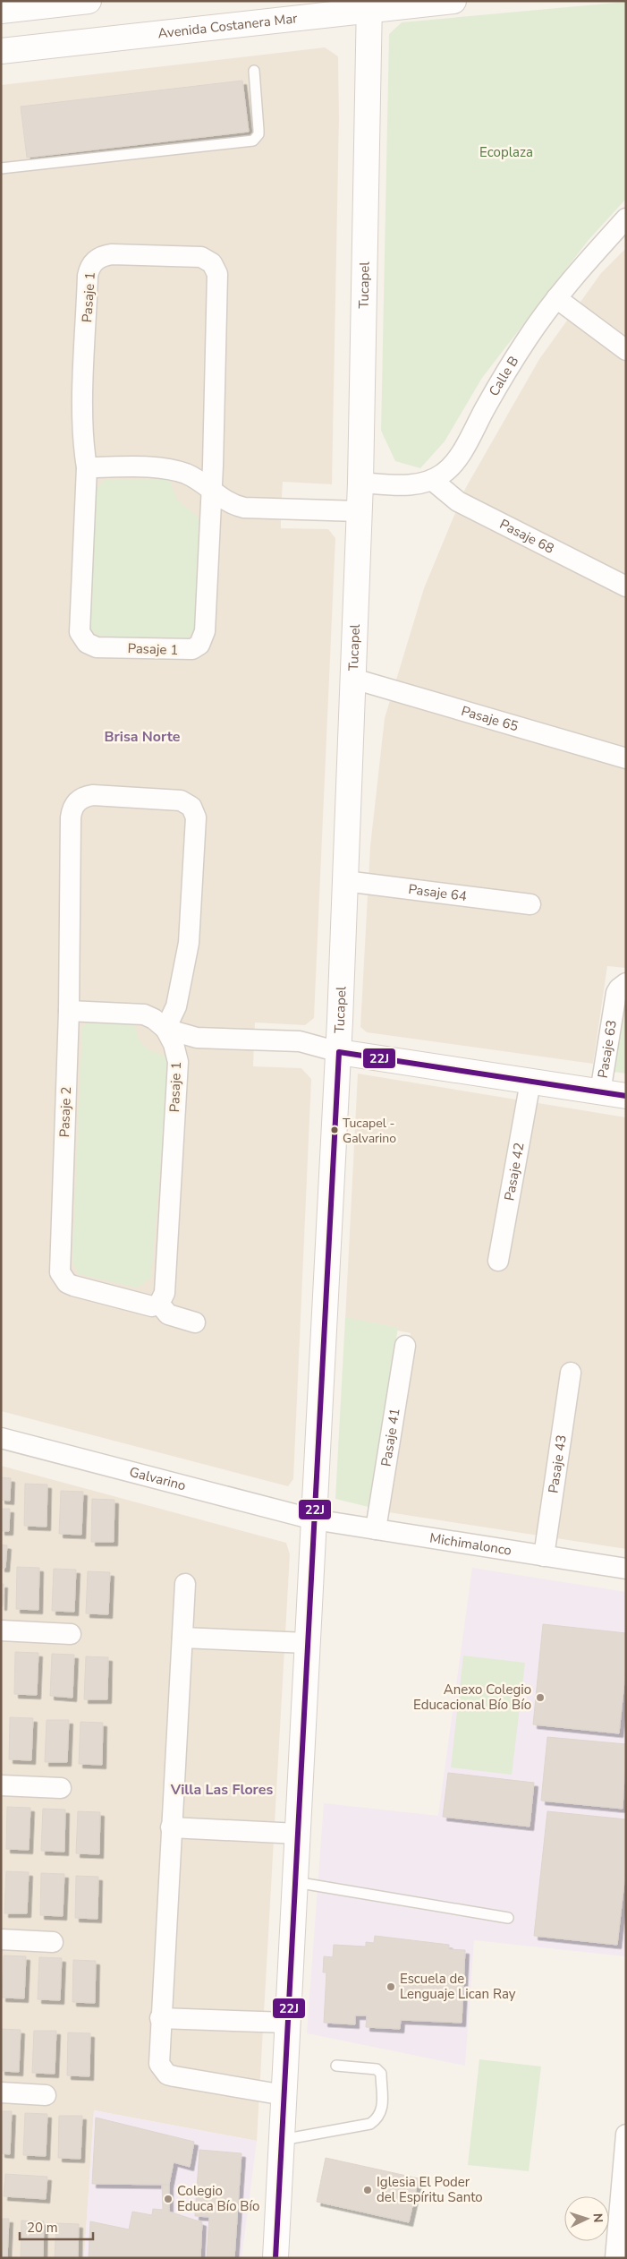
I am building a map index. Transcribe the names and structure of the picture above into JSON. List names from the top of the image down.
{
  "streets": {
    "main road": ["Avenida Costanera Mar", "Tucapel"],
    "street": [
      "Pasaje 1",
      "Calle B",
      "Pasaje 68",
      "Pasaje 65",
      "Pasaje 64",
      "Pasaje 63",
      "Pasaje 2",
      "Pasaje 42",
      "Pasaje 41",
      "Pasaje 43",
      "Galvarino",
      "Michimalonco"
    ]
  },
  "crossings": [
    ["Avenida Costanera Mar", "Tucapel"],
    ["Tucapel", "Calle B"],
    ["Tucapel", "Pasaje 65"],
    ["Tucapel", "Pasaje 64"],
    ["Tucapel", "Galvarino"],
    ["Tucapel", "Michimalonco"],
    ["Pasaje 1", "Pasaje 2"],
    ["Calle B", "Pasaje 68"],
    ["Pasaje 41", "Michimalonco"],
    ["Pasaje 43", "Michimalonco"],
    ["Galvarino", "Michimalonco"]
  ],
  "districts": ["Brisa Norte", "Villa Las Flores"],
  "parks": ["Ecoplaza"],
  "places": [
    "Tucapel - Galvarino",
    "Anexo Colegio Educacional Bío Bío",
    "Escuela de Lenguaje Lican Ray",
    "Iglesia El Poder del Espíritu Santo",
    "Colegio Educa Bío Bío"
  ],
  "lines": ["transit line 22J"],
  "scale_bar": "20 m",
  "north": "right"
}
